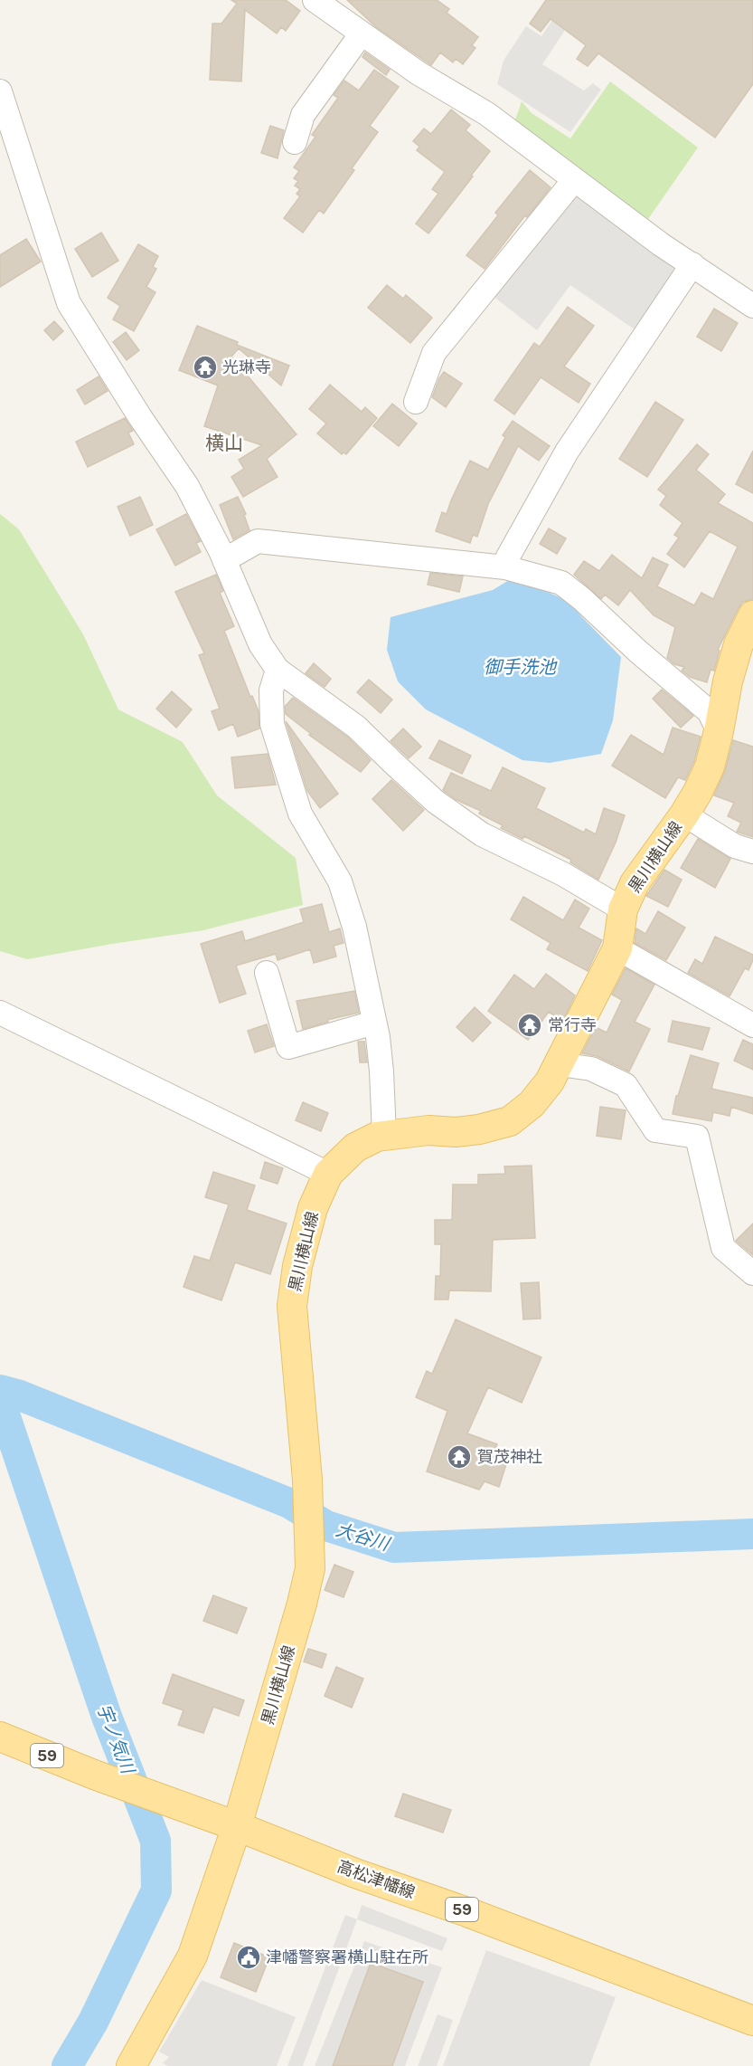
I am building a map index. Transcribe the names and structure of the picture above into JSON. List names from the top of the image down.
{
  "streets": {
    "main road": ["黒川横山線", "59", "高松津幡線"]
  },
  "crossings": [
    ["黒川横山線", "高松津幡線"]
  ],
  "districts": ["横山"],
  "water": ["御手洗池", "大谷川", "宇ノ気川"],
  "places": {
    "temple": ["光琳寺", "常行寺", "賀茂神社"],
    "public building": ["津幡警察署横山駐在所"]
  }
}
